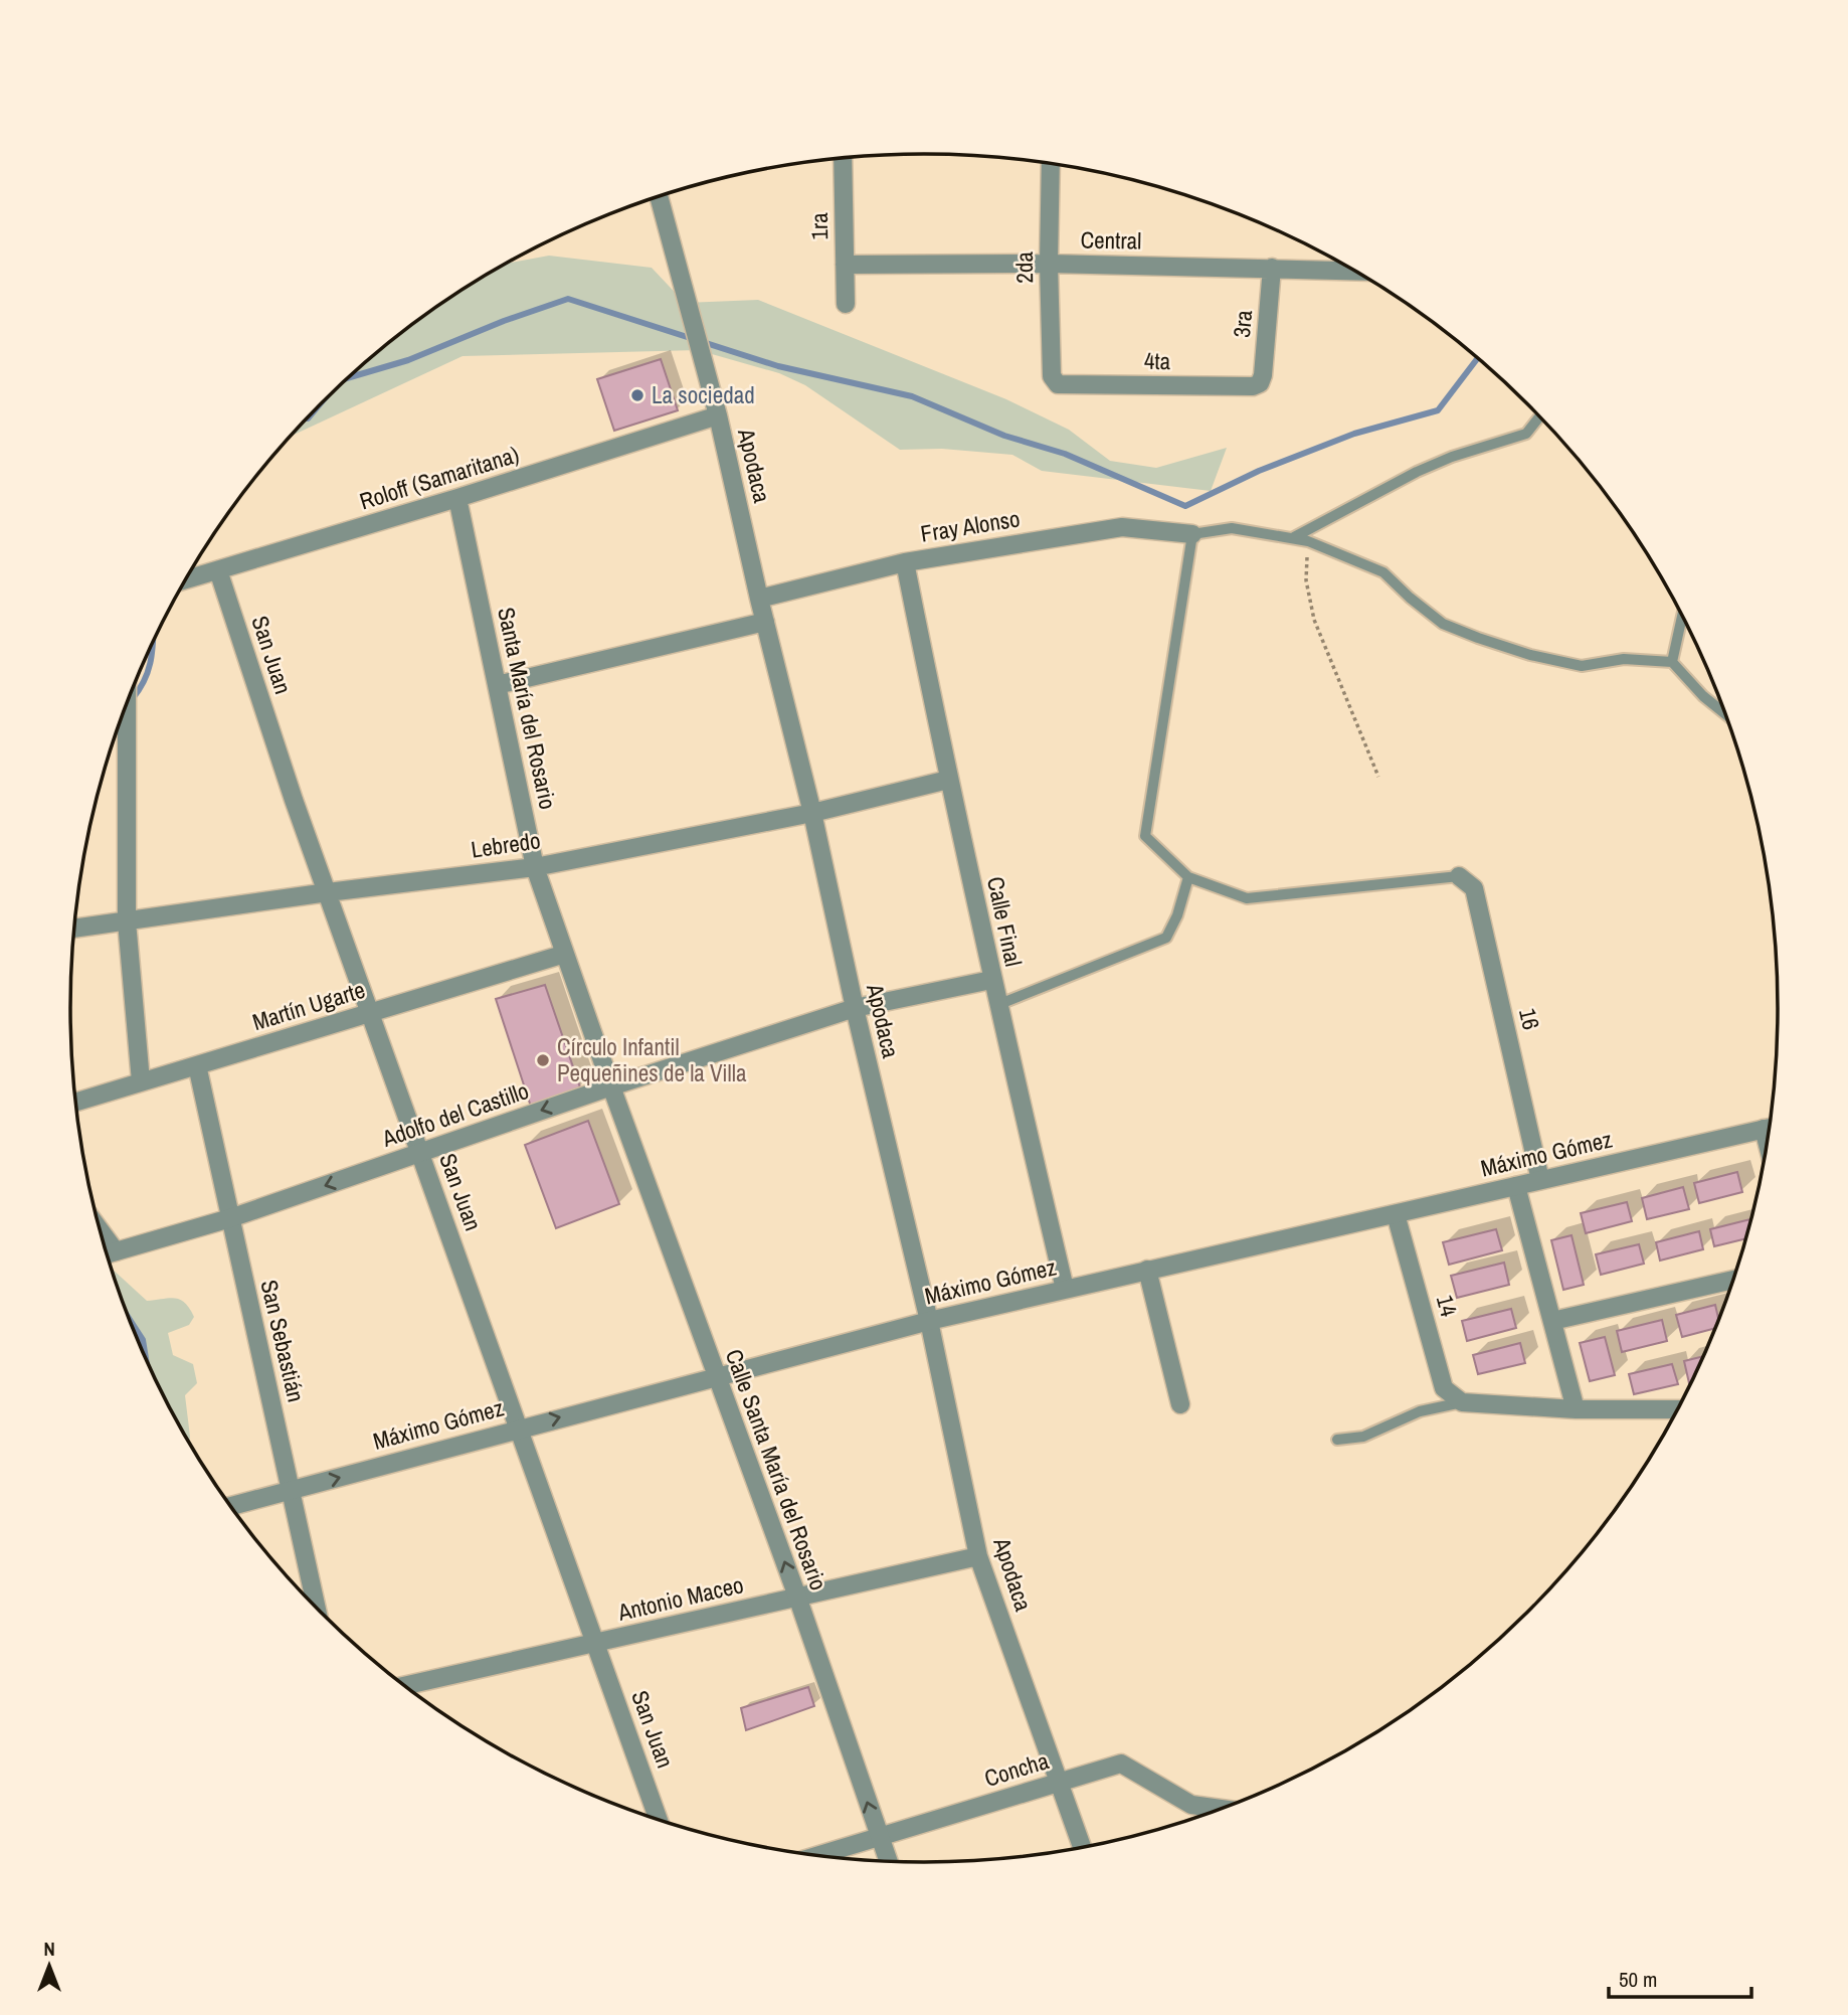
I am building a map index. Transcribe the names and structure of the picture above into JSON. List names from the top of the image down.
{
  "streets": {
    "street": [
      "1ra",
      "Central",
      "2da",
      "3ra",
      "4ta",
      "Apodaca",
      "Roloff (Samaritana)",
      "Fray Alonso",
      "San Juan",
      "Santa María del Rosario",
      "Lebredo",
      "Calle Final",
      "Martín Ugarte",
      "16",
      "Adolfo del Castillo",
      "Máximo Gómez",
      "14",
      "San Sebastián",
      "Calle Santa María del Rosario",
      "Antonio Maceo",
      "Concha"
    ]
  },
  "crossings": [
    ["1ra", "Central"],
    ["Central", "2da"],
    ["Central", "3ra"],
    ["2da", "4ta"],
    ["3ra", "4ta"],
    ["Apodaca", "Roloff (Samaritana)"],
    ["Apodaca", "Fray Alonso"],
    ["Apodaca", "Lebredo"],
    ["Apodaca", "Adolfo del Castillo"],
    ["Apodaca", "Máximo Gómez"],
    ["Apodaca", "Antonio Maceo"],
    ["Apodaca", "Concha"],
    ["Roloff (Samaritana)", "San Juan"],
    ["Roloff (Samaritana)", "Santa María del Rosario"],
    ["Fray Alonso", "Calle Final"],
    ["San Juan", "Lebredo"],
    ["San Juan", "Martín Ugarte"],
    ["San Juan", "Adolfo del Castillo"],
    ["San Juan", "Máximo Gómez"],
    ["San Juan", "Antonio Maceo"],
    ["Santa María del Rosario", "Lebredo"],
    ["Santa María del Rosario", "Martín Ugarte"],
    ["Santa María del Rosario", "Adolfo del Castillo"],
    ["Santa María del Rosario", "Calle Santa María del Rosario"],
    ["Lebredo", "Calle Final"],
    ["Calle Final", "Adolfo del Castillo"],
    ["Calle Final", "Máximo Gómez"],
    ["Martín Ugarte", "San Sebastián"],
    ["16", "Máximo Gómez"],
    ["Adolfo del Castillo", "San Sebastián"],
    ["Adolfo del Castillo", "Calle Santa María del Rosario"],
    ["Máximo Gómez", "14"],
    ["Máximo Gómez", "San Sebastián"],
    ["Máximo Gómez", "Calle Santa María del Rosario"],
    ["Calle Santa María del Rosario", "Antonio Maceo"],
    ["Calle Santa María del Rosario", "Concha"]
  ],
  "one_way": ["Adolfo del Castillo", "Calle Santa María del Rosario"],
  "places": ["La sociedad", "Círculo Infantil Pequeñines de la Villa"],
  "scale_bar": "50 m",
  "north": "top"
}
